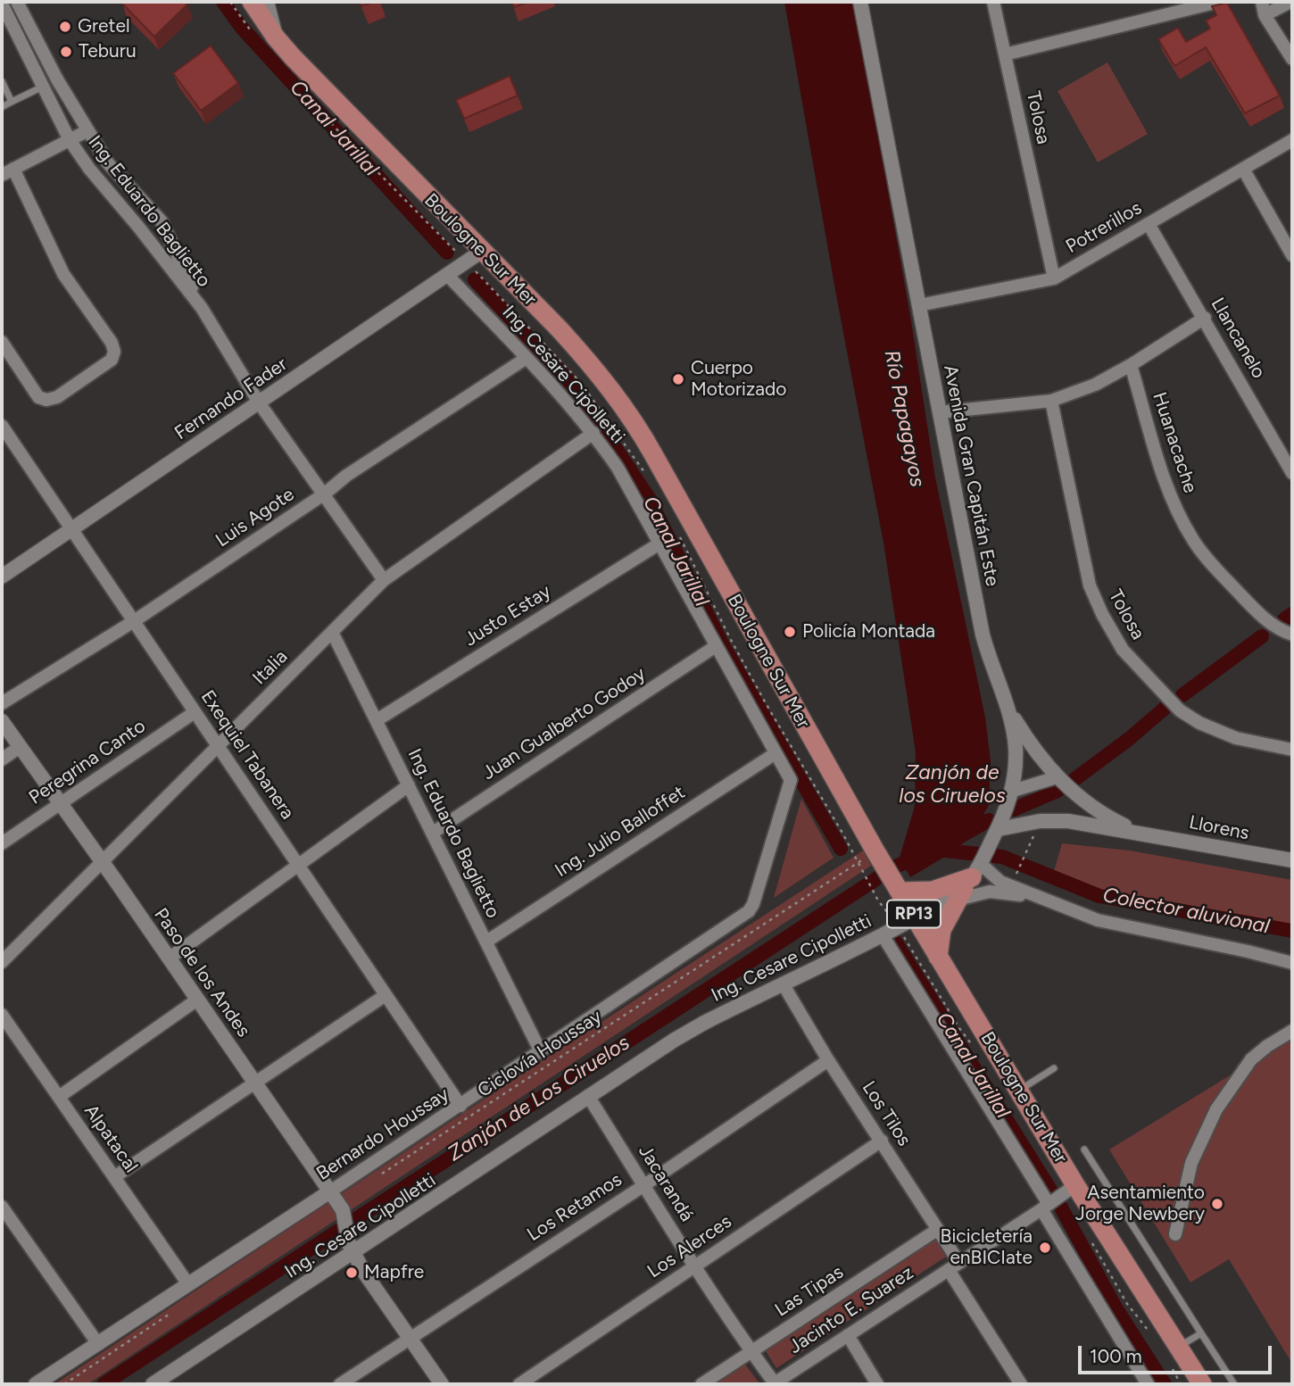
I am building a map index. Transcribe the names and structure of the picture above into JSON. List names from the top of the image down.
{
  "streets": {
    "main road": ["Boulogne Sur Mer", "RP13"],
    "street": [
      "Tolosa",
      "Ing. Eduardo Baglietto",
      "Potrerillos",
      "Llancanelo",
      "Ing. Cesare Cipolletti",
      "Fernando Fader",
      "Huanacache",
      "Avenida Gran Capitán Este",
      "Luis Agote",
      "Justo Estay",
      "Italia",
      "Juan Gualberto Godoy",
      "Exequiel Tabanera",
      "Peregrina Canto",
      "Llorens",
      "Ing. Julio Balloffet",
      "Paso de los Andes",
      "Los Tilos",
      "Bernardo Houssay",
      "Alpatacal",
      "Jacarandá",
      "Los Retamos",
      "Los Alerces",
      "Las Tipas",
      "Jacinto E. Suarez"
    ],
    "path": ["Ciclovía Houssay"]
  },
  "crossings": [
    ["Tolosa", "Potrerillos"],
    ["Ing. Eduardo Baglietto", "Fernando Fader"],
    ["Ing. Eduardo Baglietto", "Luis Agote"],
    ["Ing. Eduardo Baglietto", "Justo Estay"],
    ["Ing. Eduardo Baglietto", "Italia"],
    ["Ing. Eduardo Baglietto", "Juan Gualberto Godoy"],
    ["Ing. Eduardo Baglietto", "Ing. Julio Balloffet"],
    ["Ing. Eduardo Baglietto", "Bernardo Houssay"],
    ["Potrerillos", "Llancanelo"],
    ["Potrerillos", "Avenida Gran Capitán Este"],
    ["Boulogne Sur Mer", "Ing. Cesare Cipolletti"],
    ["Boulogne Sur Mer", "Fernando Fader"],
    ["Boulogne Sur Mer", "Ciclovía Houssay"],
    ["Boulogne Sur Mer", "Jacinto E. Suarez"],
    ["Ing. Cesare Cipolletti", "Fernando Fader"],
    ["Ing. Cesare Cipolletti", "Luis Agote"],
    ["Ing. Cesare Cipolletti", "Justo Estay"],
    ["Ing. Cesare Cipolletti", "Italia"],
    ["Ing. Cesare Cipolletti", "Juan Gualberto Godoy"],
    ["Ing. Cesare Cipolletti", "Ing. Julio Balloffet"],
    ["Ing. Cesare Cipolletti", "Paso de los Andes"],
    ["Ing. Cesare Cipolletti", "Los Tilos"],
    ["Ing. Cesare Cipolletti", "Bernardo Houssay"],
    ["Ing. Cesare Cipolletti", "Jacarandá"],
    ["Fernando Fader", "Exequiel Tabanera"],
    ["Avenida Gran Capitán Este", "Llorens"],
    ["Luis Agote", "Exequiel Tabanera"],
    ["Italia", "Exequiel Tabanera"],
    ["Italia", "Paso de los Andes"],
    ["Exequiel Tabanera", "Peregrina Canto"],
    ["Exequiel Tabanera", "Bernardo Houssay"],
    ["Peregrina Canto", "Paso de los Andes"],
    ["Paso de los Andes", "Bernardo Houssay"],
    ["Los Tilos", "Los Retamos"],
    ["Los Tilos", "Los Alerces"],
    ["Los Tilos", "Las Tipas"],
    ["Los Tilos", "Jacinto E. Suarez"],
    ["Bernardo Houssay", "Alpatacal"],
    ["Jacarandá", "Los Retamos"],
    ["Jacarandá", "Los Alerces"],
    ["Jacarandá", "Las Tipas"],
    ["Jacarandá", "Jacinto E. Suarez"]
  ],
  "water": [
    "Canal Jarillal",
    "Río Papagayos",
    "Zanjón de los Ciruelos",
    "Colector aluvional",
    "Zanjón de Los Ciruelos"
  ],
  "places": [
    "Gretel",
    "Teburu",
    "Cuerpo Motorizado",
    "Policía Montada",
    "Asentamiento Jorge Newbery",
    "Bicicletería enBICIate",
    "Mapfre"
  ],
  "scale_bar": "100 m"
}
